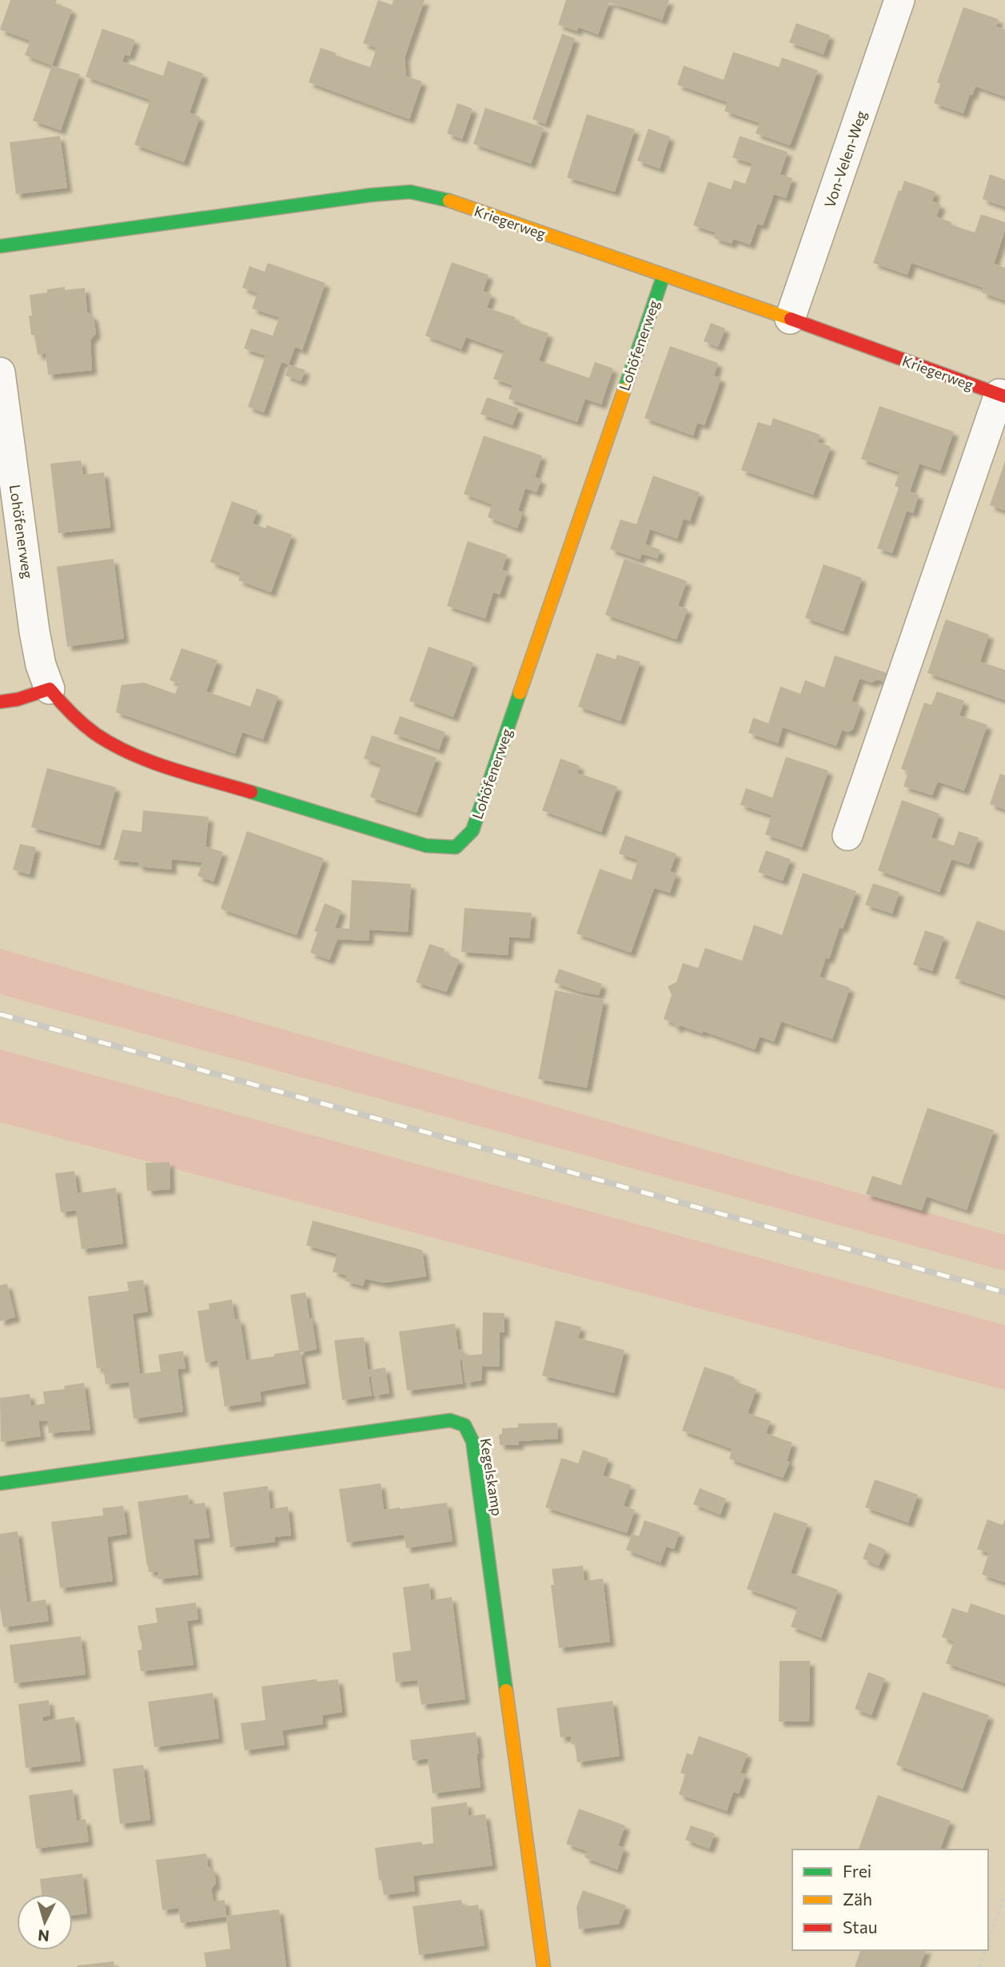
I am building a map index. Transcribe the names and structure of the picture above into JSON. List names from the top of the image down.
{
  "streets": {
    "street": [
      "Von-Velen-Weg",
      "Kriegerweg",
      "Lohöfenerweg",
      "Kegelskamp"
    ]
  },
  "crossings": [
    ["Von-Velen-Weg", "Kriegerweg"],
    ["Kriegerweg", "Lohöfenerweg"]
  ],
  "legend": ["Frei", "Zäh", "Stau"],
  "north": "bottom"
}
